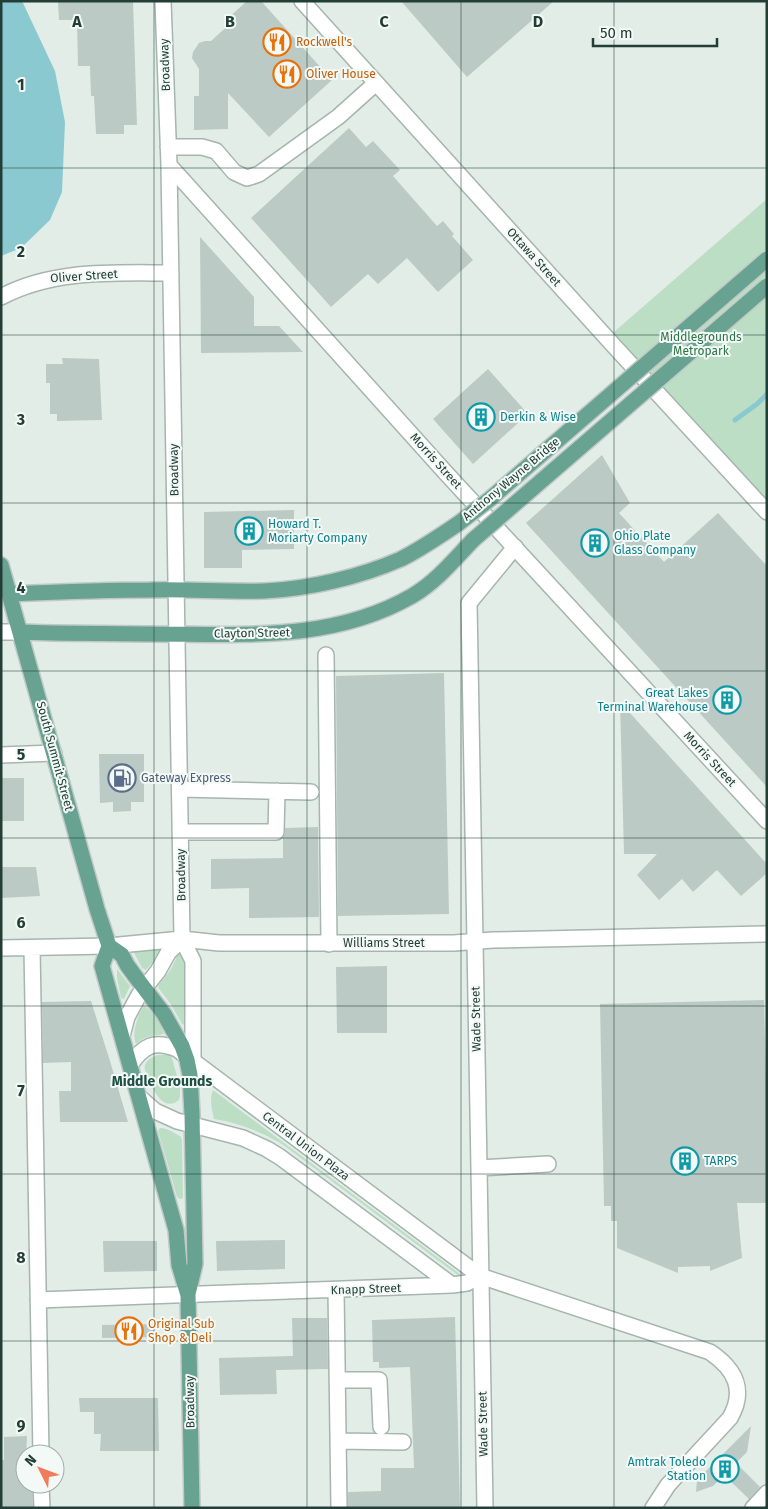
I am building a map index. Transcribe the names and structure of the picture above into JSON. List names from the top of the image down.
{
  "streets": {
    "main road": [
      "Broadway",
      "Anthony Wayne Bridge",
      "Clayton Street",
      "South Summit Street"
    ],
    "street": [
      "Ottawa Street",
      "Oliver Street",
      "Morris Street",
      "Williams Street",
      "Wade Street",
      "Central Union Plaza",
      "Knapp Street"
    ]
  },
  "crossings": [
    ["Broadway", "Oliver Street"],
    ["Broadway", "Morris Street"],
    ["Broadway", "Anthony Wayne Bridge"],
    ["Broadway", "Clayton Street"],
    ["Broadway", "South Summit Street"],
    ["Broadway", "Williams Street"],
    ["Broadway", "Central Union Plaza"],
    ["Broadway", "Knapp Street"],
    ["Morris Street", "Wade Street"],
    ["Anthony Wayne Bridge", "Clayton Street"],
    ["Clayton Street", "South Summit Street"],
    ["South Summit Street", "Williams Street"],
    ["South Summit Street", "Central Union Plaza"],
    ["Williams Street", "Wade Street"],
    ["Wade Street", "Central Union Plaza"],
    ["Wade Street", "Knapp Street"],
    ["Central Union Plaza", "Knapp Street"]
  ],
  "districts": ["Middle Grounds"],
  "parks": ["Middlegrounds Metropark"],
  "places": {
    "restaurant": ["Rockwell's", "Oliver House", "Original Sub Shop & Deli"],
    "building": [
      "Derkin & Wise",
      "Howard T. Moriarty Company",
      "Ohio Plate Glass Company",
      "Great Lakes Terminal Warehouse",
      "TARPS",
      "Amtrak Toledo Station"
    ],
    "fuel station": ["Gateway Express"]
  },
  "scale_bar": "50 m",
  "north": "top left",
  "grid": {
    "columns": [
      "A",
      "B",
      "C",
      "D"
    ],
    "rows": [
      "1",
      "2",
      "3",
      "4",
      "5",
      "6",
      "7",
      "8",
      "9"
    ]
  }
}
